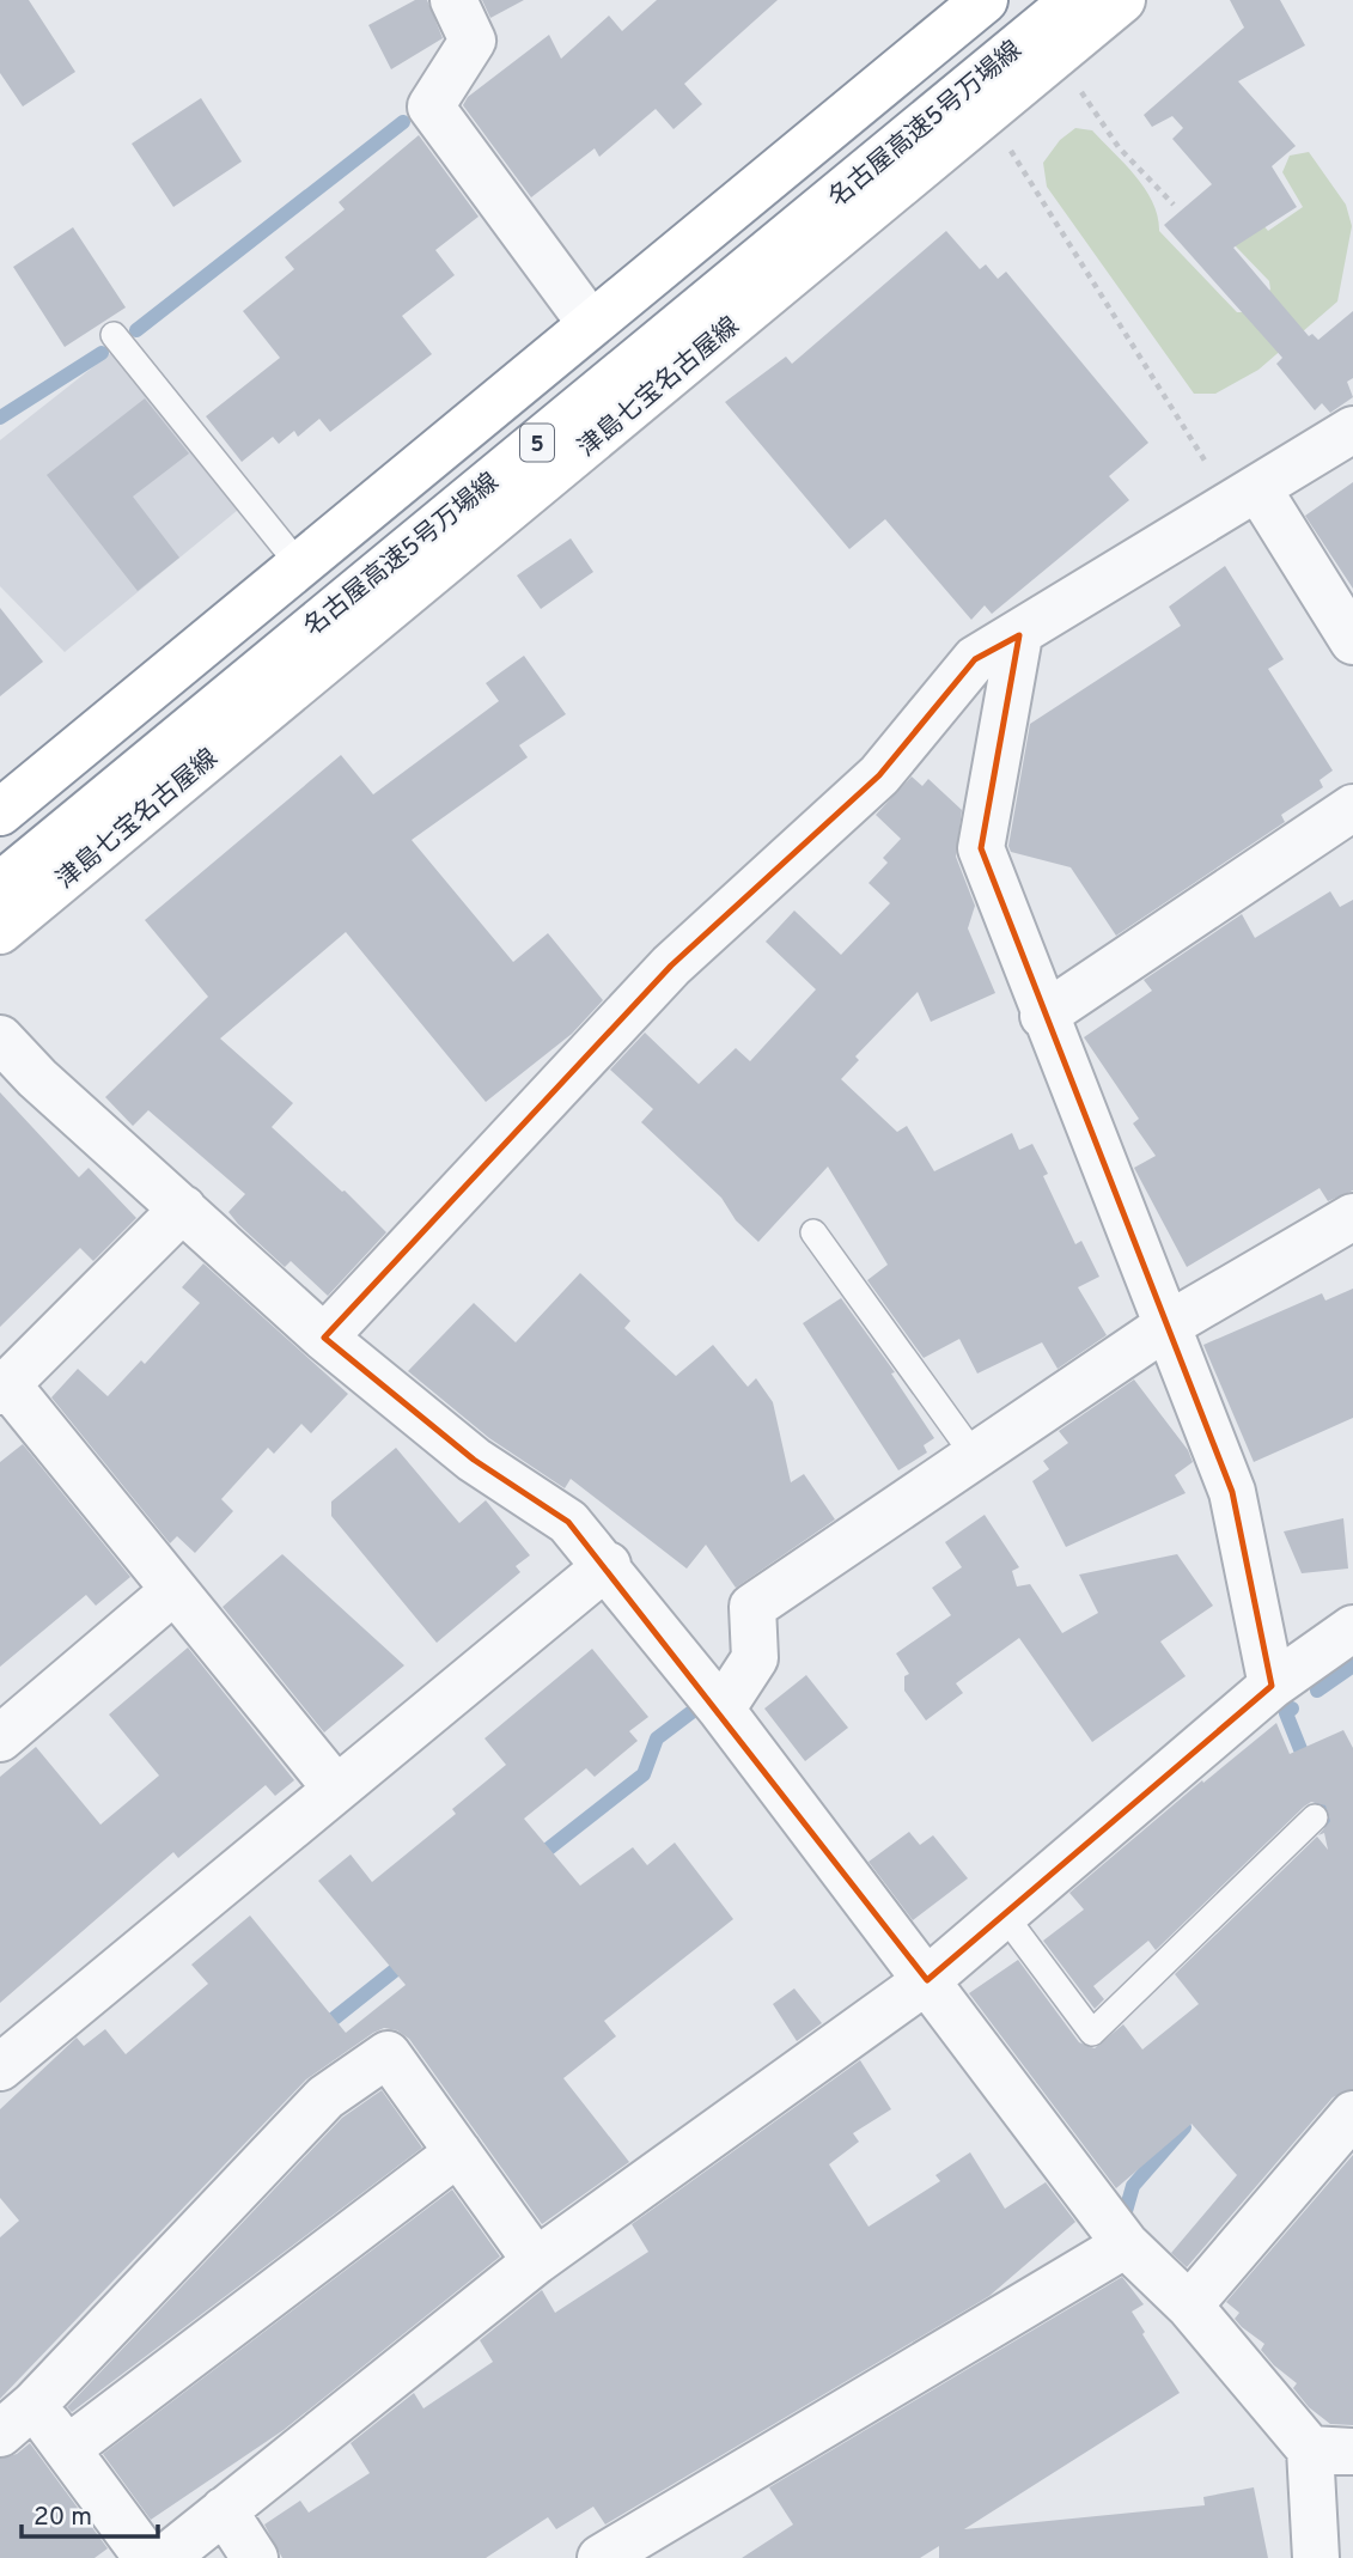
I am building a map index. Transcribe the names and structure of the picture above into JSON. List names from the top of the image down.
{
  "streets": {
    "main road": ["名古屋高速5号万場線", "津島七宝名古屋線", "5"]
  },
  "scale_bar": "20 m"
}
